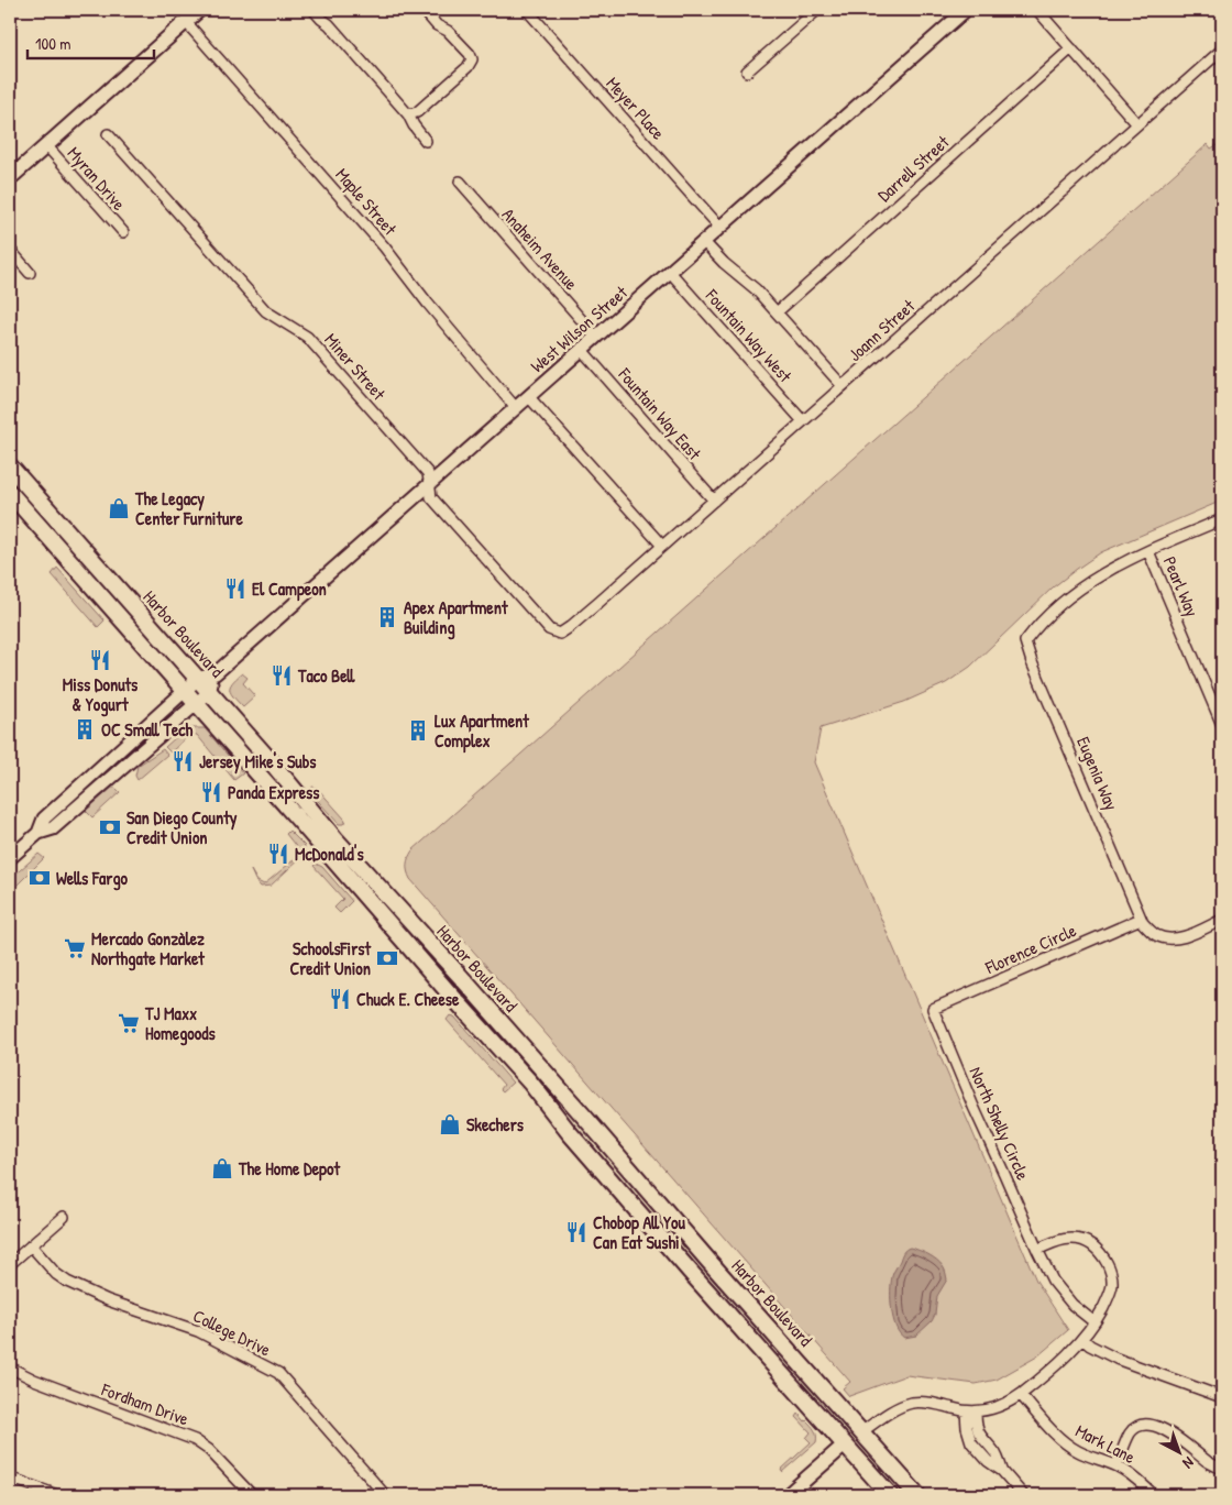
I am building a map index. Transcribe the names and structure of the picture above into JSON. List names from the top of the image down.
{
  "streets": {
    "main road": ["Harbor Boulevard"],
    "street": [
      "Meyer Place",
      "Darrell Street",
      "Myran Drive",
      "Maple Street",
      "Anaheim Avenue",
      "West Wilson Street",
      "Joann Street",
      "Fountain Way West",
      "Miner Street",
      "Fountain Way East",
      "Pearl Way",
      "Eugenia Way",
      "Florence Circle",
      "North Shelly Circle",
      "College Drive",
      "Fordham Drive",
      "Mark Lane"
    ]
  },
  "crossings": [
    ["Meyer Place", "West Wilson Street"],
    ["Maple Street", "West Wilson Street"],
    ["Anaheim Avenue", "West Wilson Street"],
    ["West Wilson Street", "Fountain Way West"],
    ["West Wilson Street", "Miner Street"],
    ["West Wilson Street", "Fountain Way East"],
    ["West Wilson Street", "Harbor Boulevard"],
    ["Joann Street", "Fountain Way West"],
    ["Joann Street", "Miner Street"],
    ["Joann Street", "Fountain Way East"],
    ["Pearl Way", "Eugenia Way"],
    ["Eugenia Way", "Florence Circle"],
    ["Florence Circle", "North Shelly Circle"]
  ],
  "places": {
    "shop": ["The Legacy Center Furniture", "Skechers", "The Home Depot"],
    "restaurant": [
      "El Campeon",
      "Miss Donuts & Yogurt",
      "Taco Bell",
      "Jersey Mike's Subs",
      "Panda Express",
      "McDonald's",
      "Chuck E. Cheese",
      "Chobop All You Can Eat Sushi"
    ],
    "building": ["Apex Apartment Building", "OC Small Tech", "Lux Apartment Complex"],
    "bank": ["San Diego County Credit Union", "Wells Fargo", "SchoolsFirst Credit Union"],
    "supermarket": ["Mercado Gonzàlez Northgate Market", "TJ Maxx Homegoods"]
  },
  "scale_bar": "100 m",
  "north": "bottom right"
}
